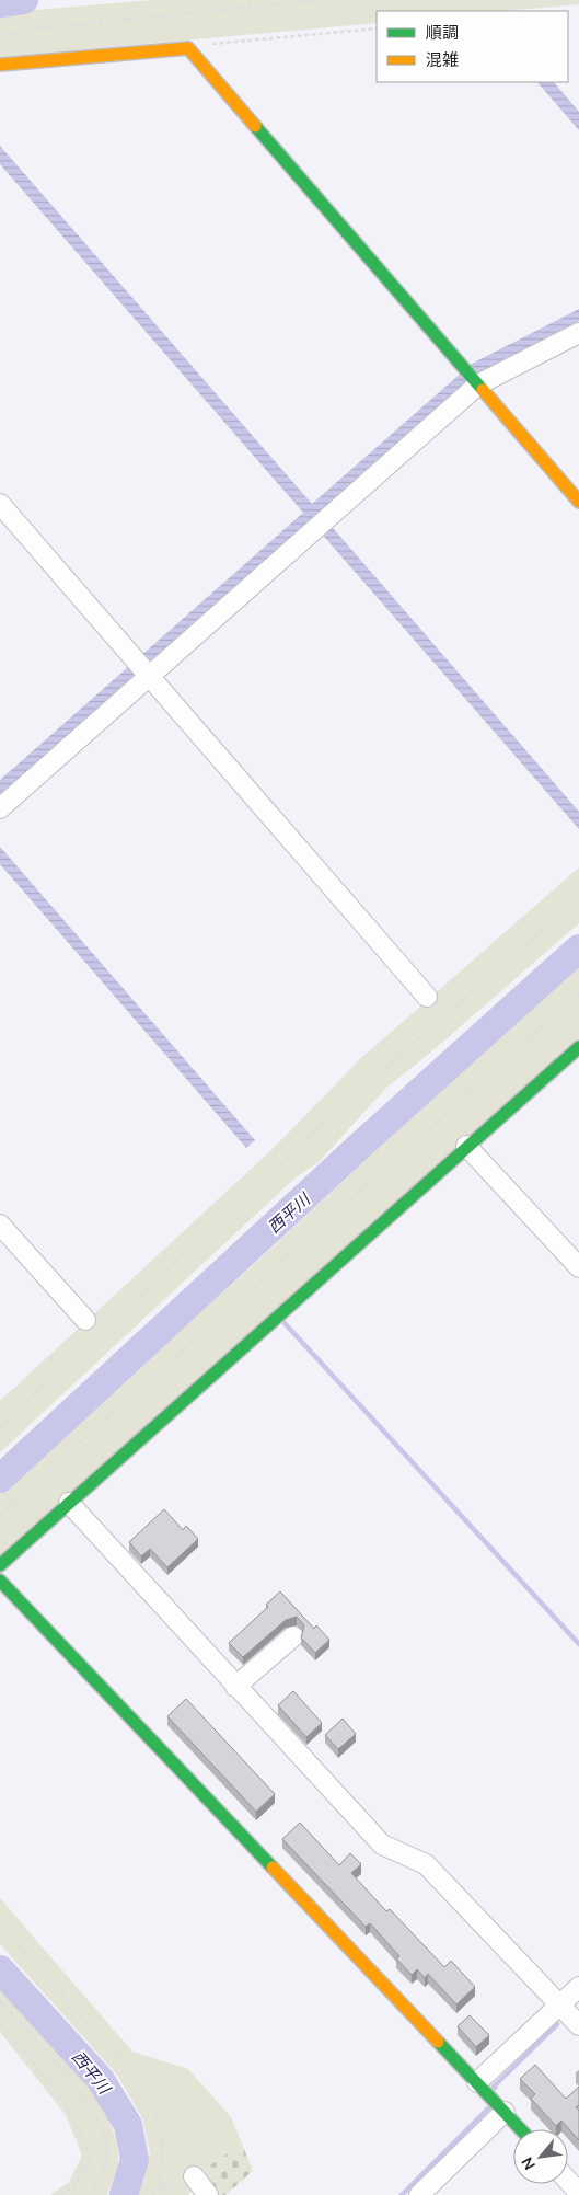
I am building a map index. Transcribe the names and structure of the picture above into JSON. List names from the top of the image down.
{
  "water": ["西平川"],
  "legend": ["順調", "混雑"],
  "north": "bottom left"
}
